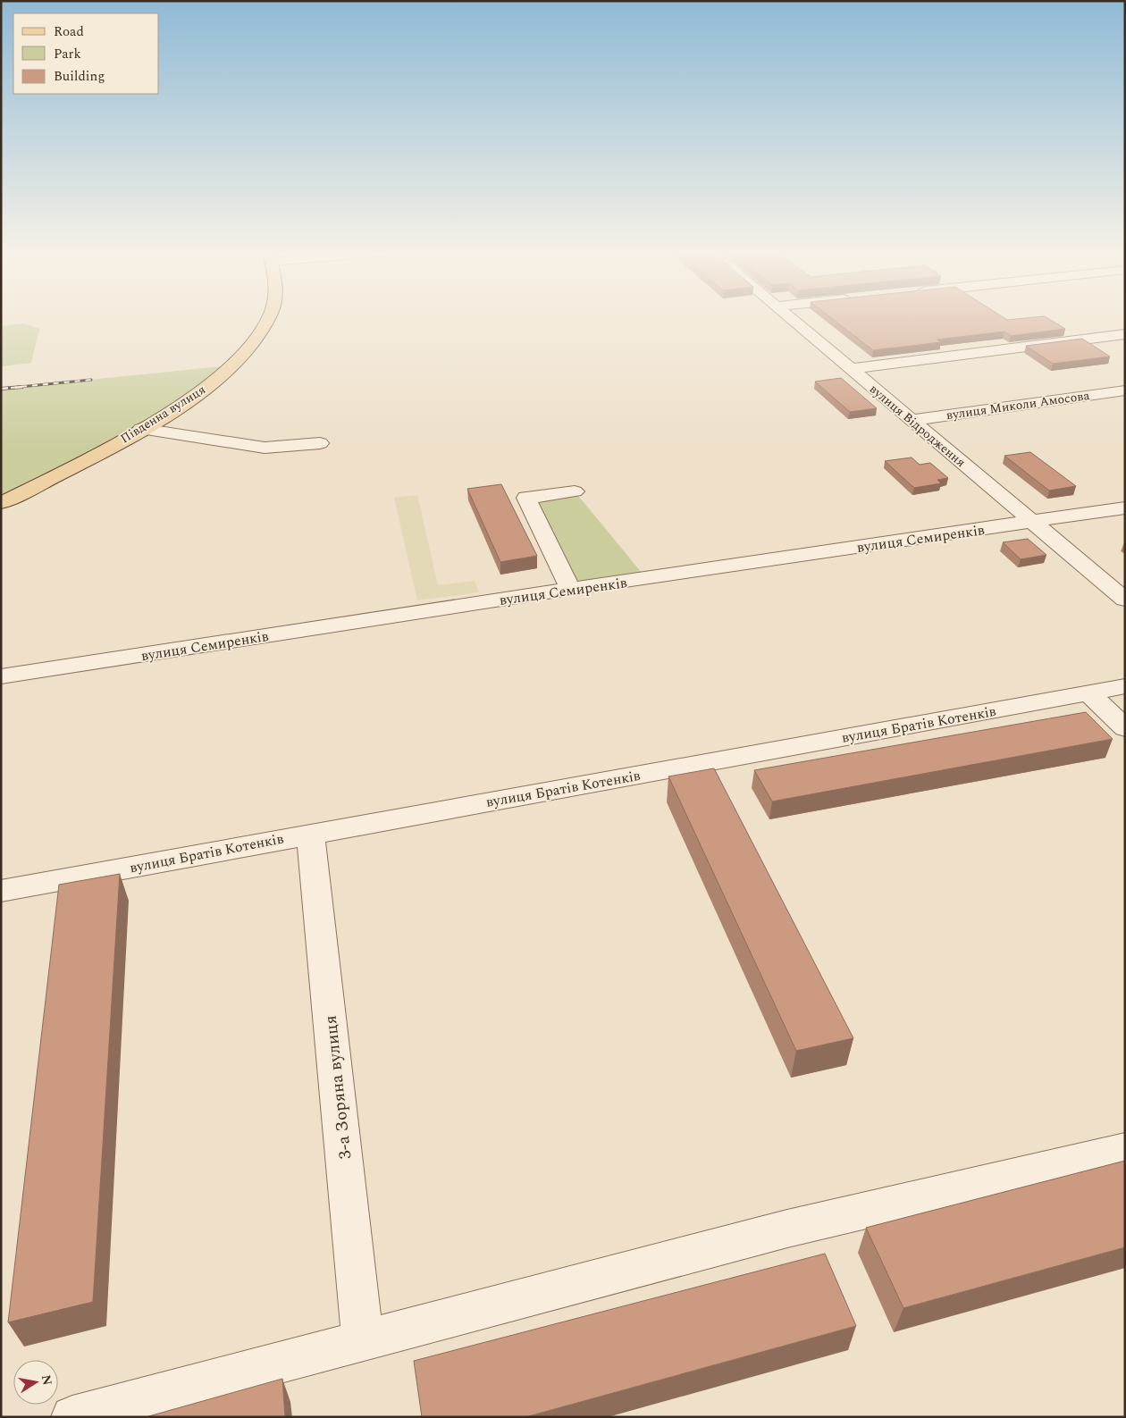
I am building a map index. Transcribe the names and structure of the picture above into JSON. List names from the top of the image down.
{
  "streets": {
    "main road": ["Південна вулиця"],
    "street": [
      "вулиця Миколи Амосова",
      "вулиця Відродження",
      "вулиця Семиренків",
      "вулиця Братів Котенків",
      "3-а Зоряна вулиця"
    ]
  },
  "crossings": [
    ["вулиця Миколи Амосова", "вулиця Відродження"],
    ["вулиця Відродження", "вулиця Семиренків"],
    ["вулиця Братів Котенків", "3-а Зоряна вулиця"]
  ],
  "legend": ["Road", "Park", "Building"],
  "north": "right"
}
